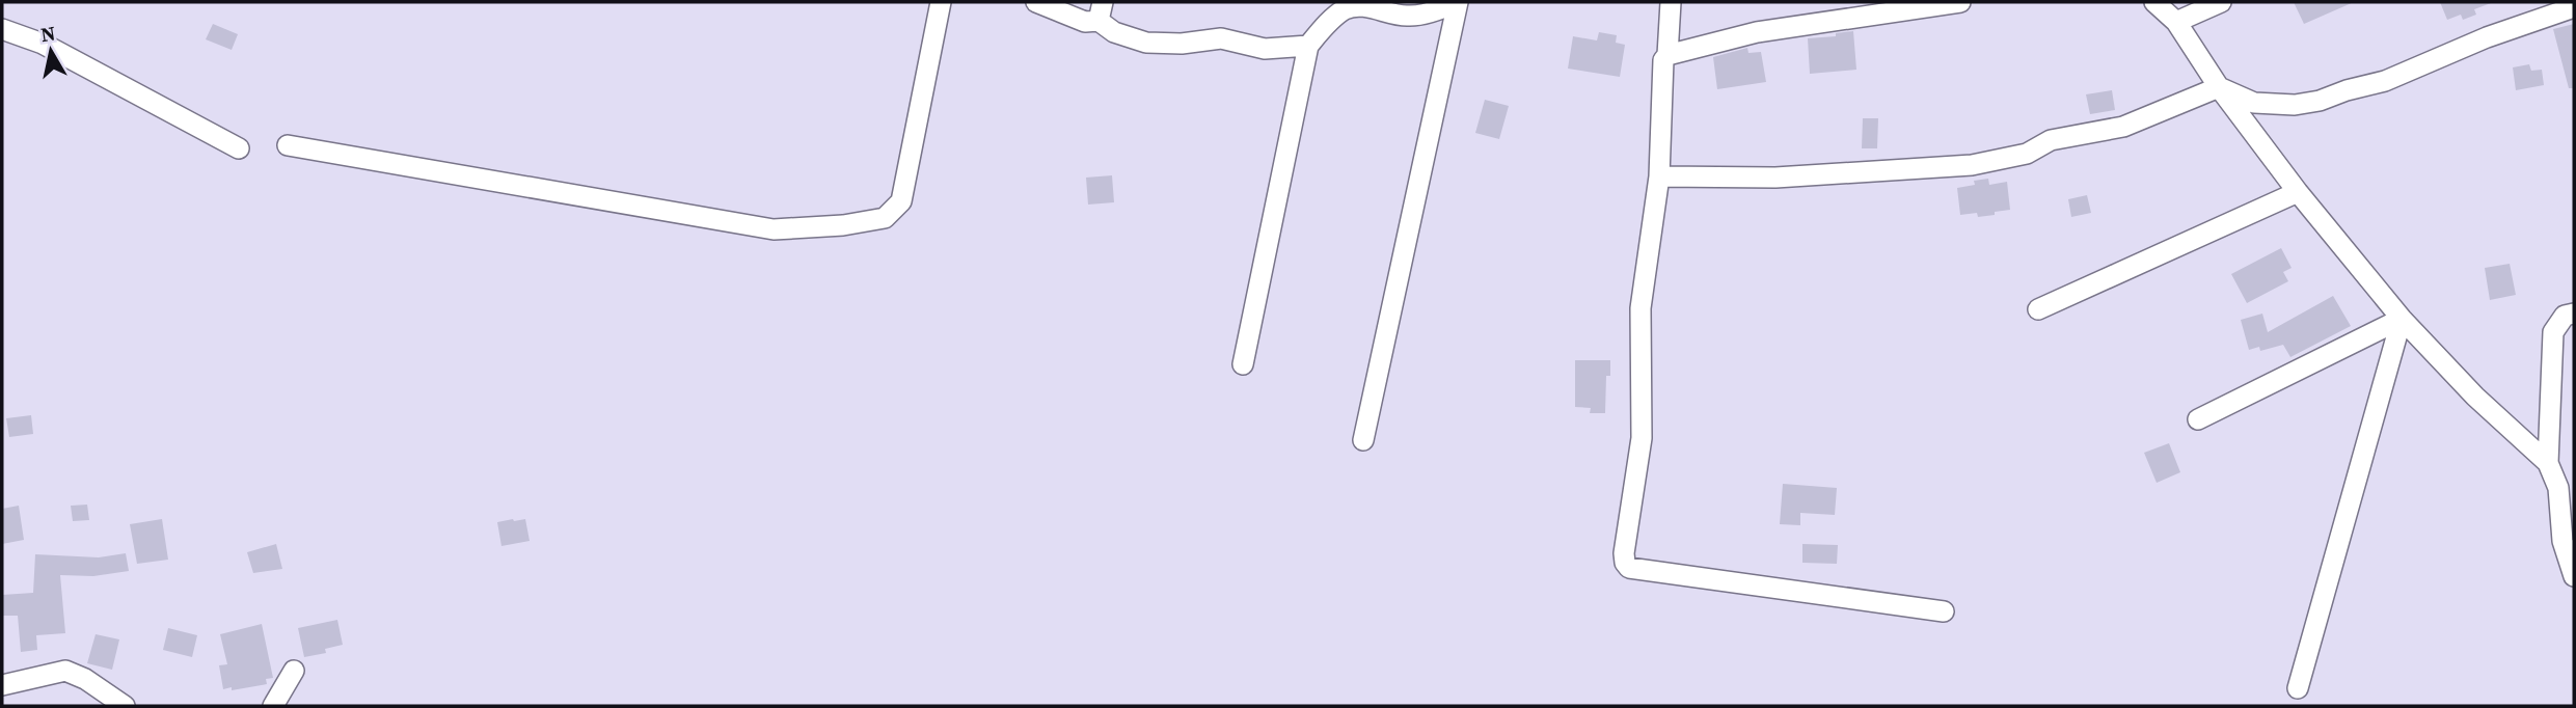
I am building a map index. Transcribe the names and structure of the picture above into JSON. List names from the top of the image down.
{
  "north": "top"
}
